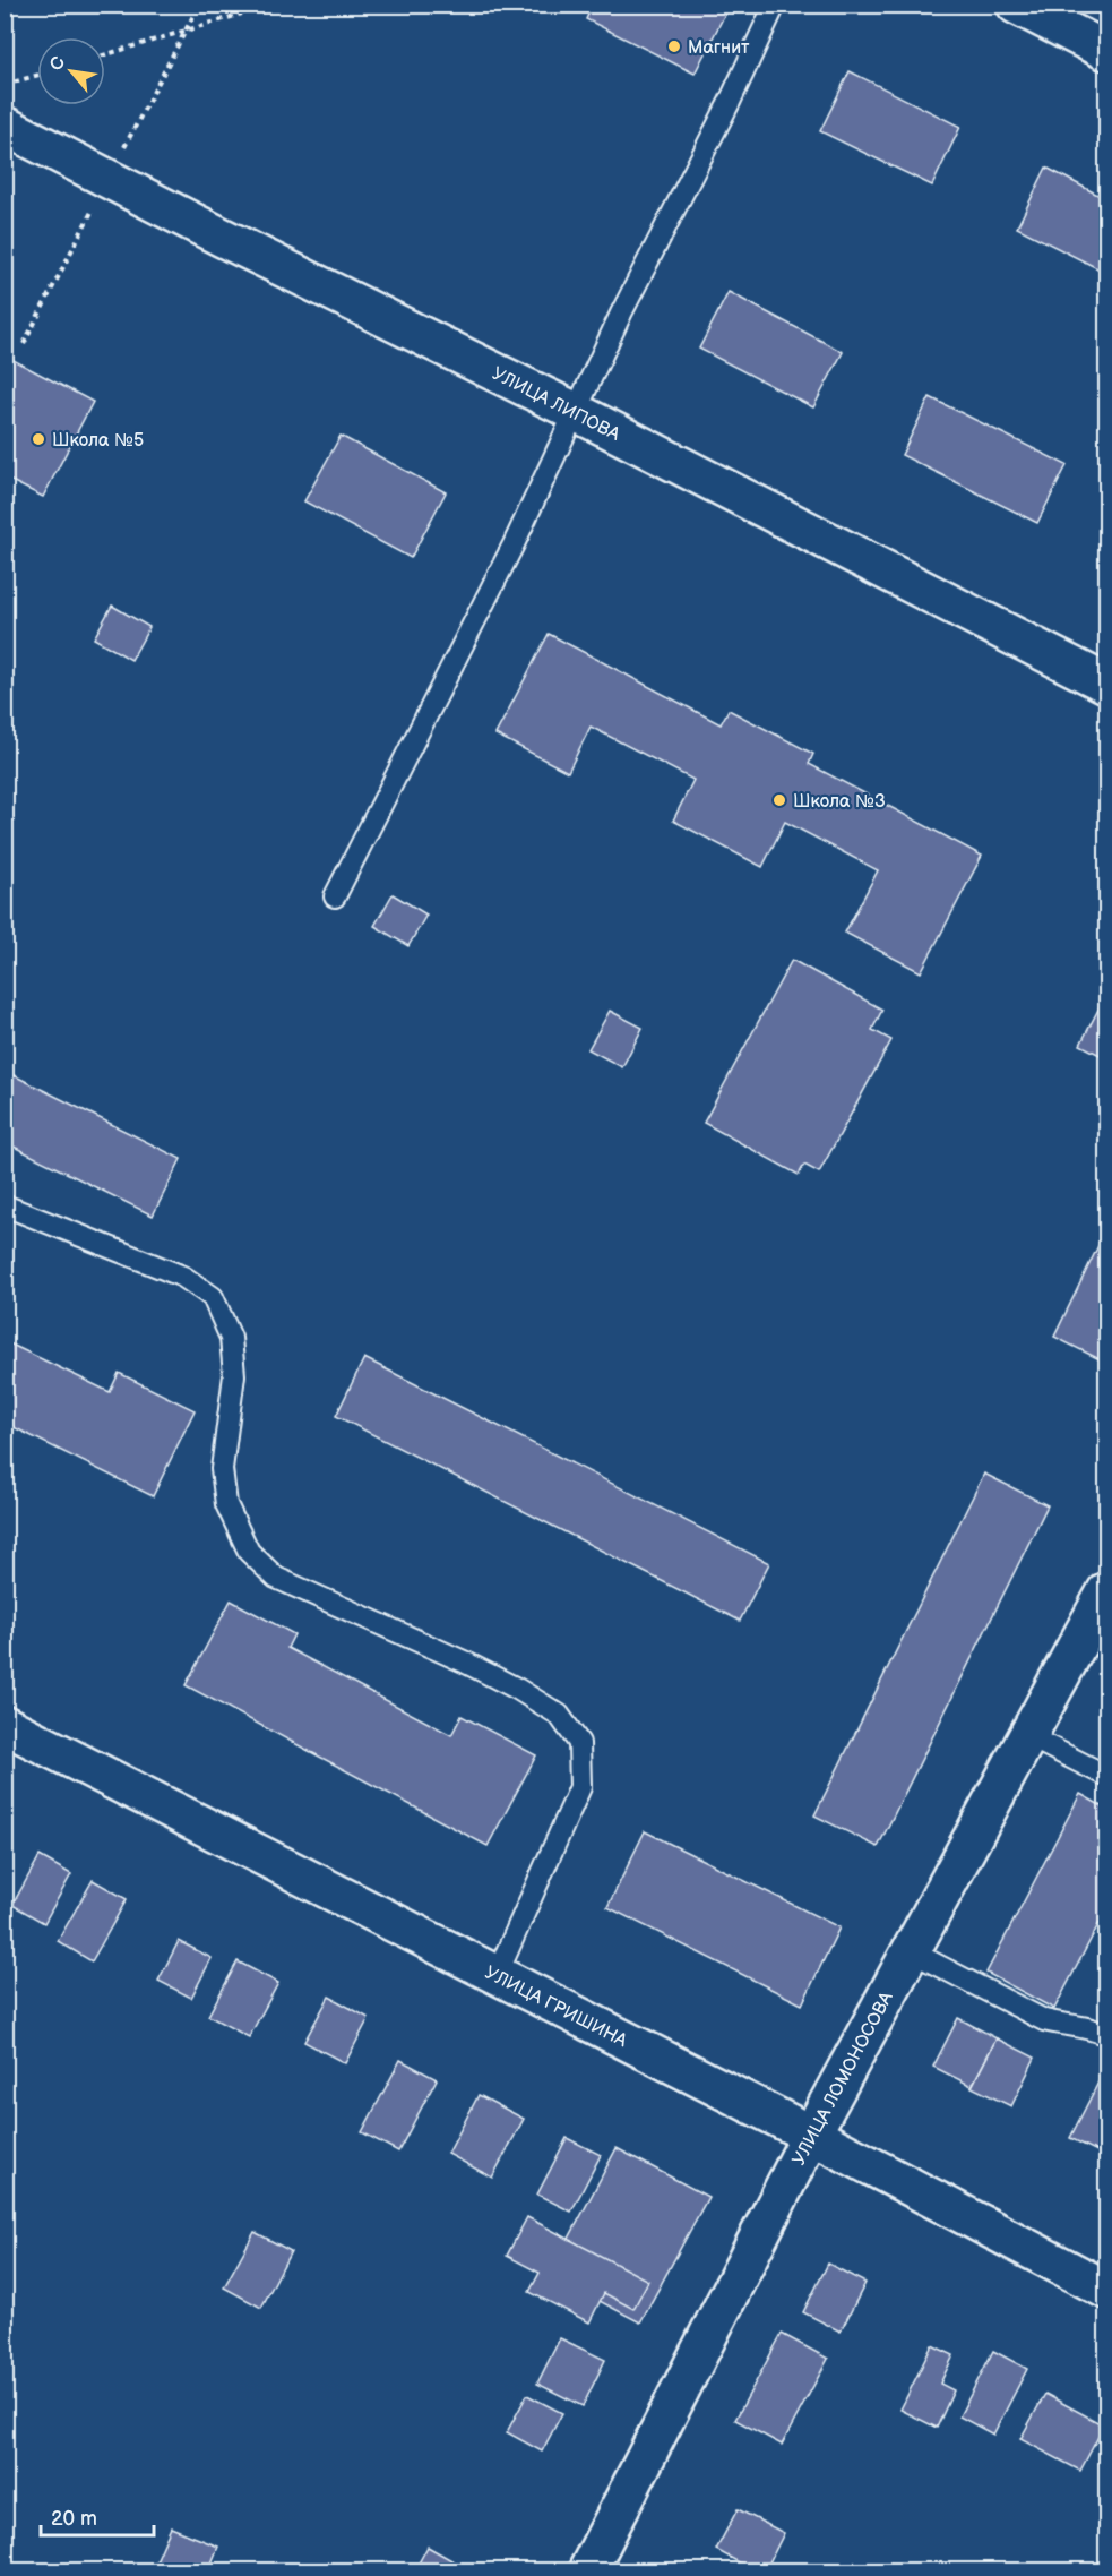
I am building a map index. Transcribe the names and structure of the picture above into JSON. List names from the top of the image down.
{
  "streets": {
    "street": ["УЛИЦА ЛИПОВА", "УЛИЦА ГРИШИНА", "УЛИЦА ЛОМОНОСОВА"]
  },
  "crossings": [
    ["УЛИЦА ГРИШИНА", "УЛИЦА ЛОМОНОСОВА"]
  ],
  "places": ["Магнит", "Школа №5", "Школа №3"],
  "scale_bar": "20 m",
  "north": "top left"
}
